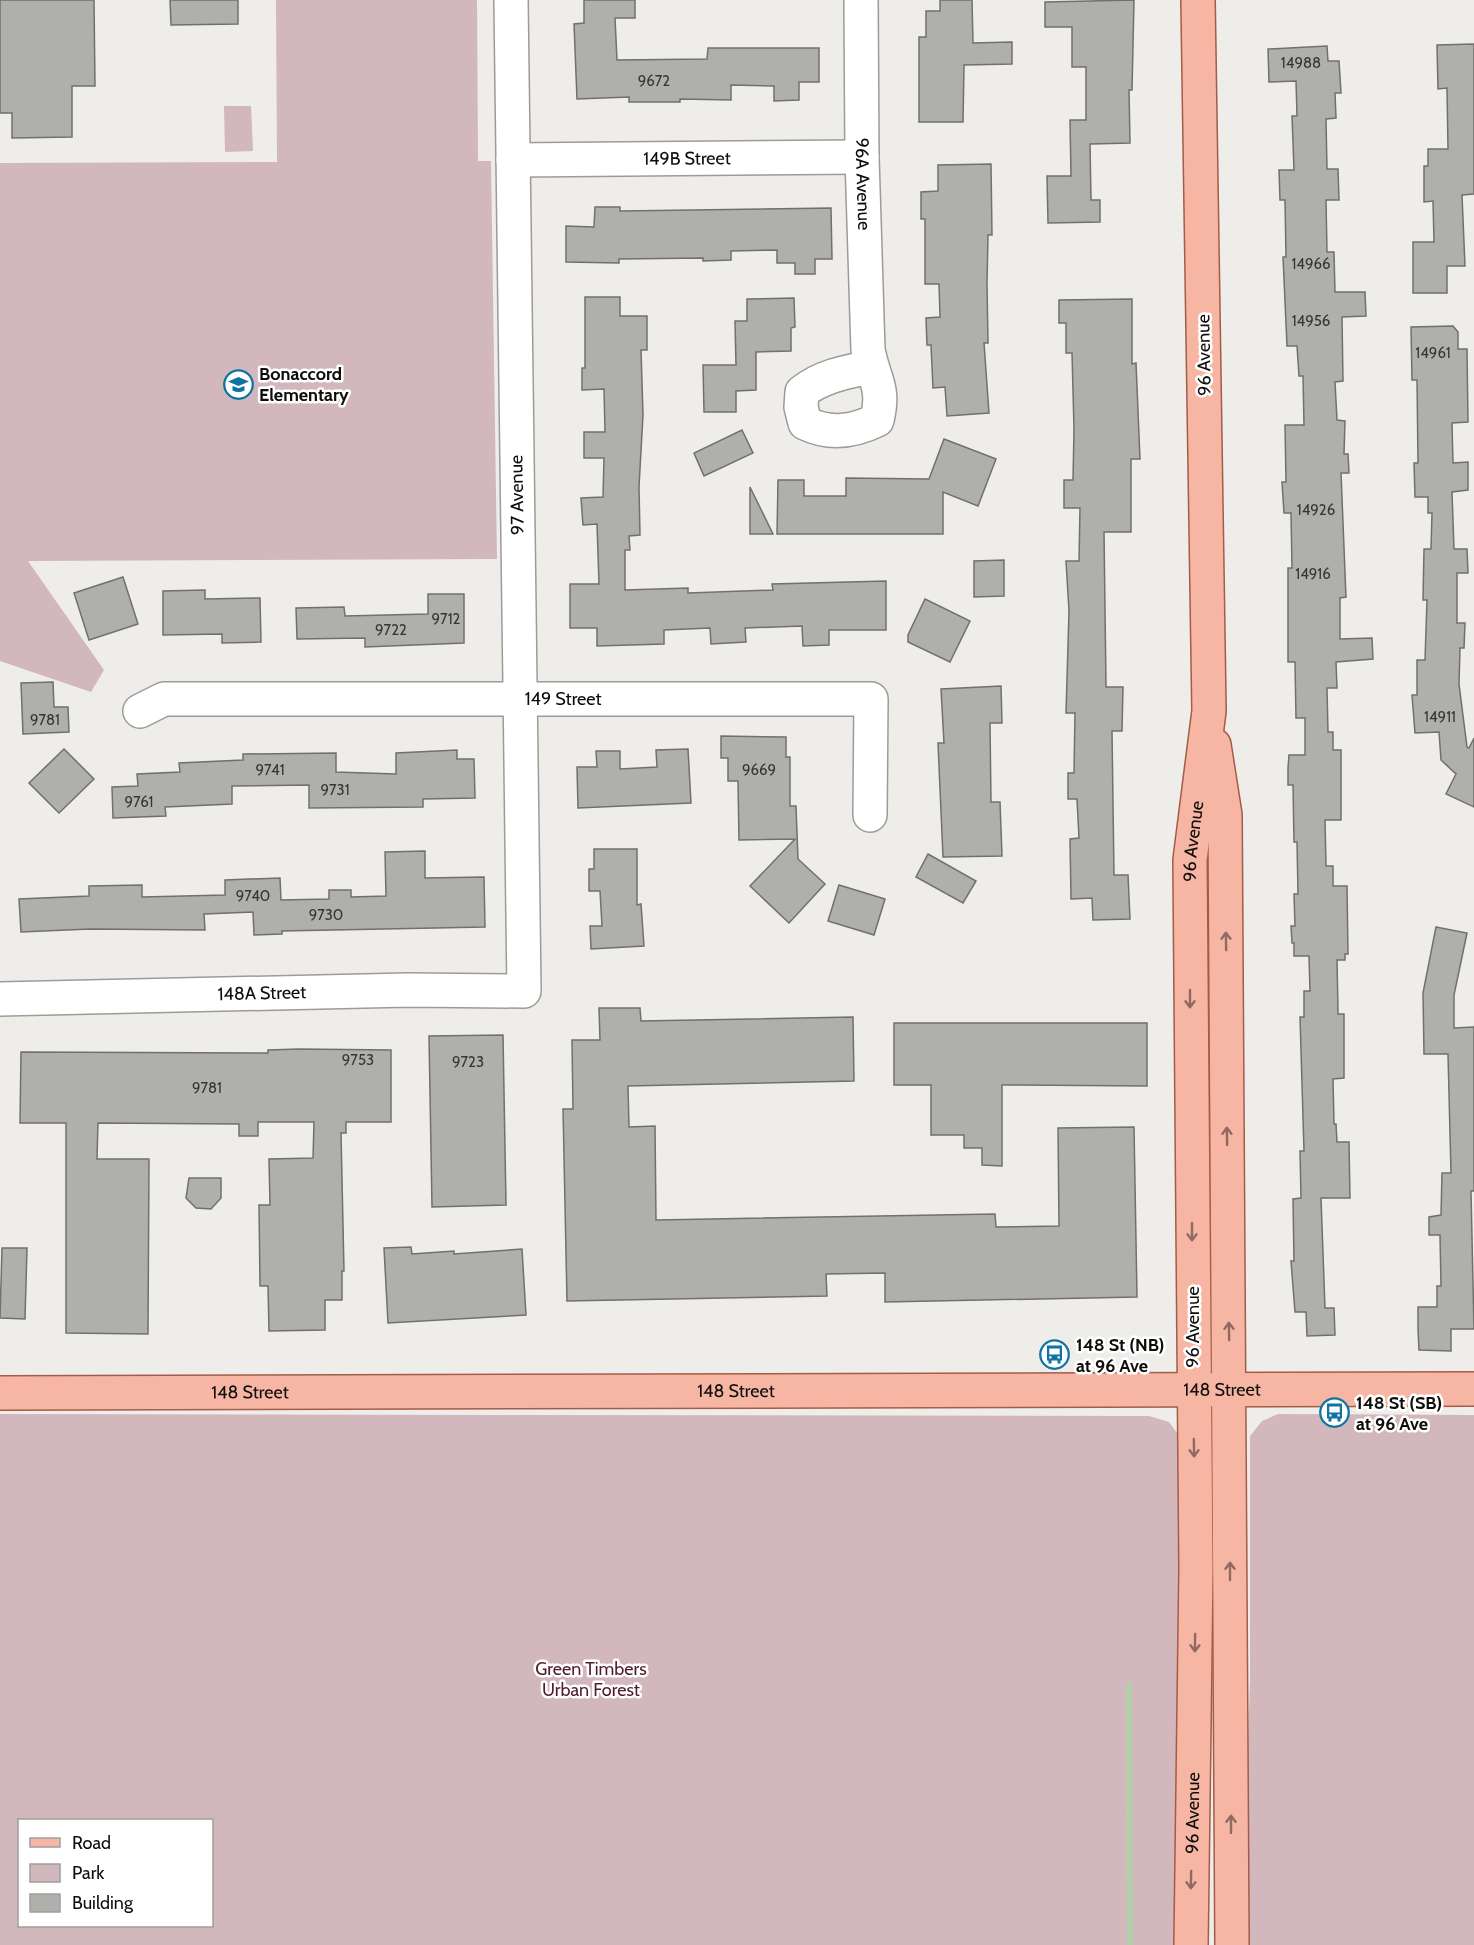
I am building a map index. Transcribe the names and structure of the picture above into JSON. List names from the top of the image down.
{
  "streets": {
    "main road": ["96 Avenue", "148 Street"],
    "street": [
      "149B Street",
      "96A Avenue",
      "97 Avenue",
      "149 Street",
      "148A Street"
    ]
  },
  "crossings": [
    ["149B Street", "96A Avenue"],
    ["149B Street", "97 Avenue"],
    ["96 Avenue", "148 Street"],
    ["97 Avenue", "149 Street"],
    ["97 Avenue", "148A Street"]
  ],
  "parks": ["Green Timbers Urban Forest"],
  "places": {
    "school or university": ["Bonaccord Elementary"],
    "bus stop": ["148 St (NB) at 96 Ave", "148 St (SB) at 96 Ave"]
  },
  "house_numbers": [
    "14988",
    "9672",
    "14966",
    "14956",
    "14961",
    "14926",
    "14916",
    "9712",
    "9722",
    "14911",
    "9781",
    "9741",
    "9669",
    "9731",
    "9761",
    "9740",
    "9730",
    "9753",
    "9723",
    "9781"
  ],
  "legend": ["Road", "Park", "Building"]
}
